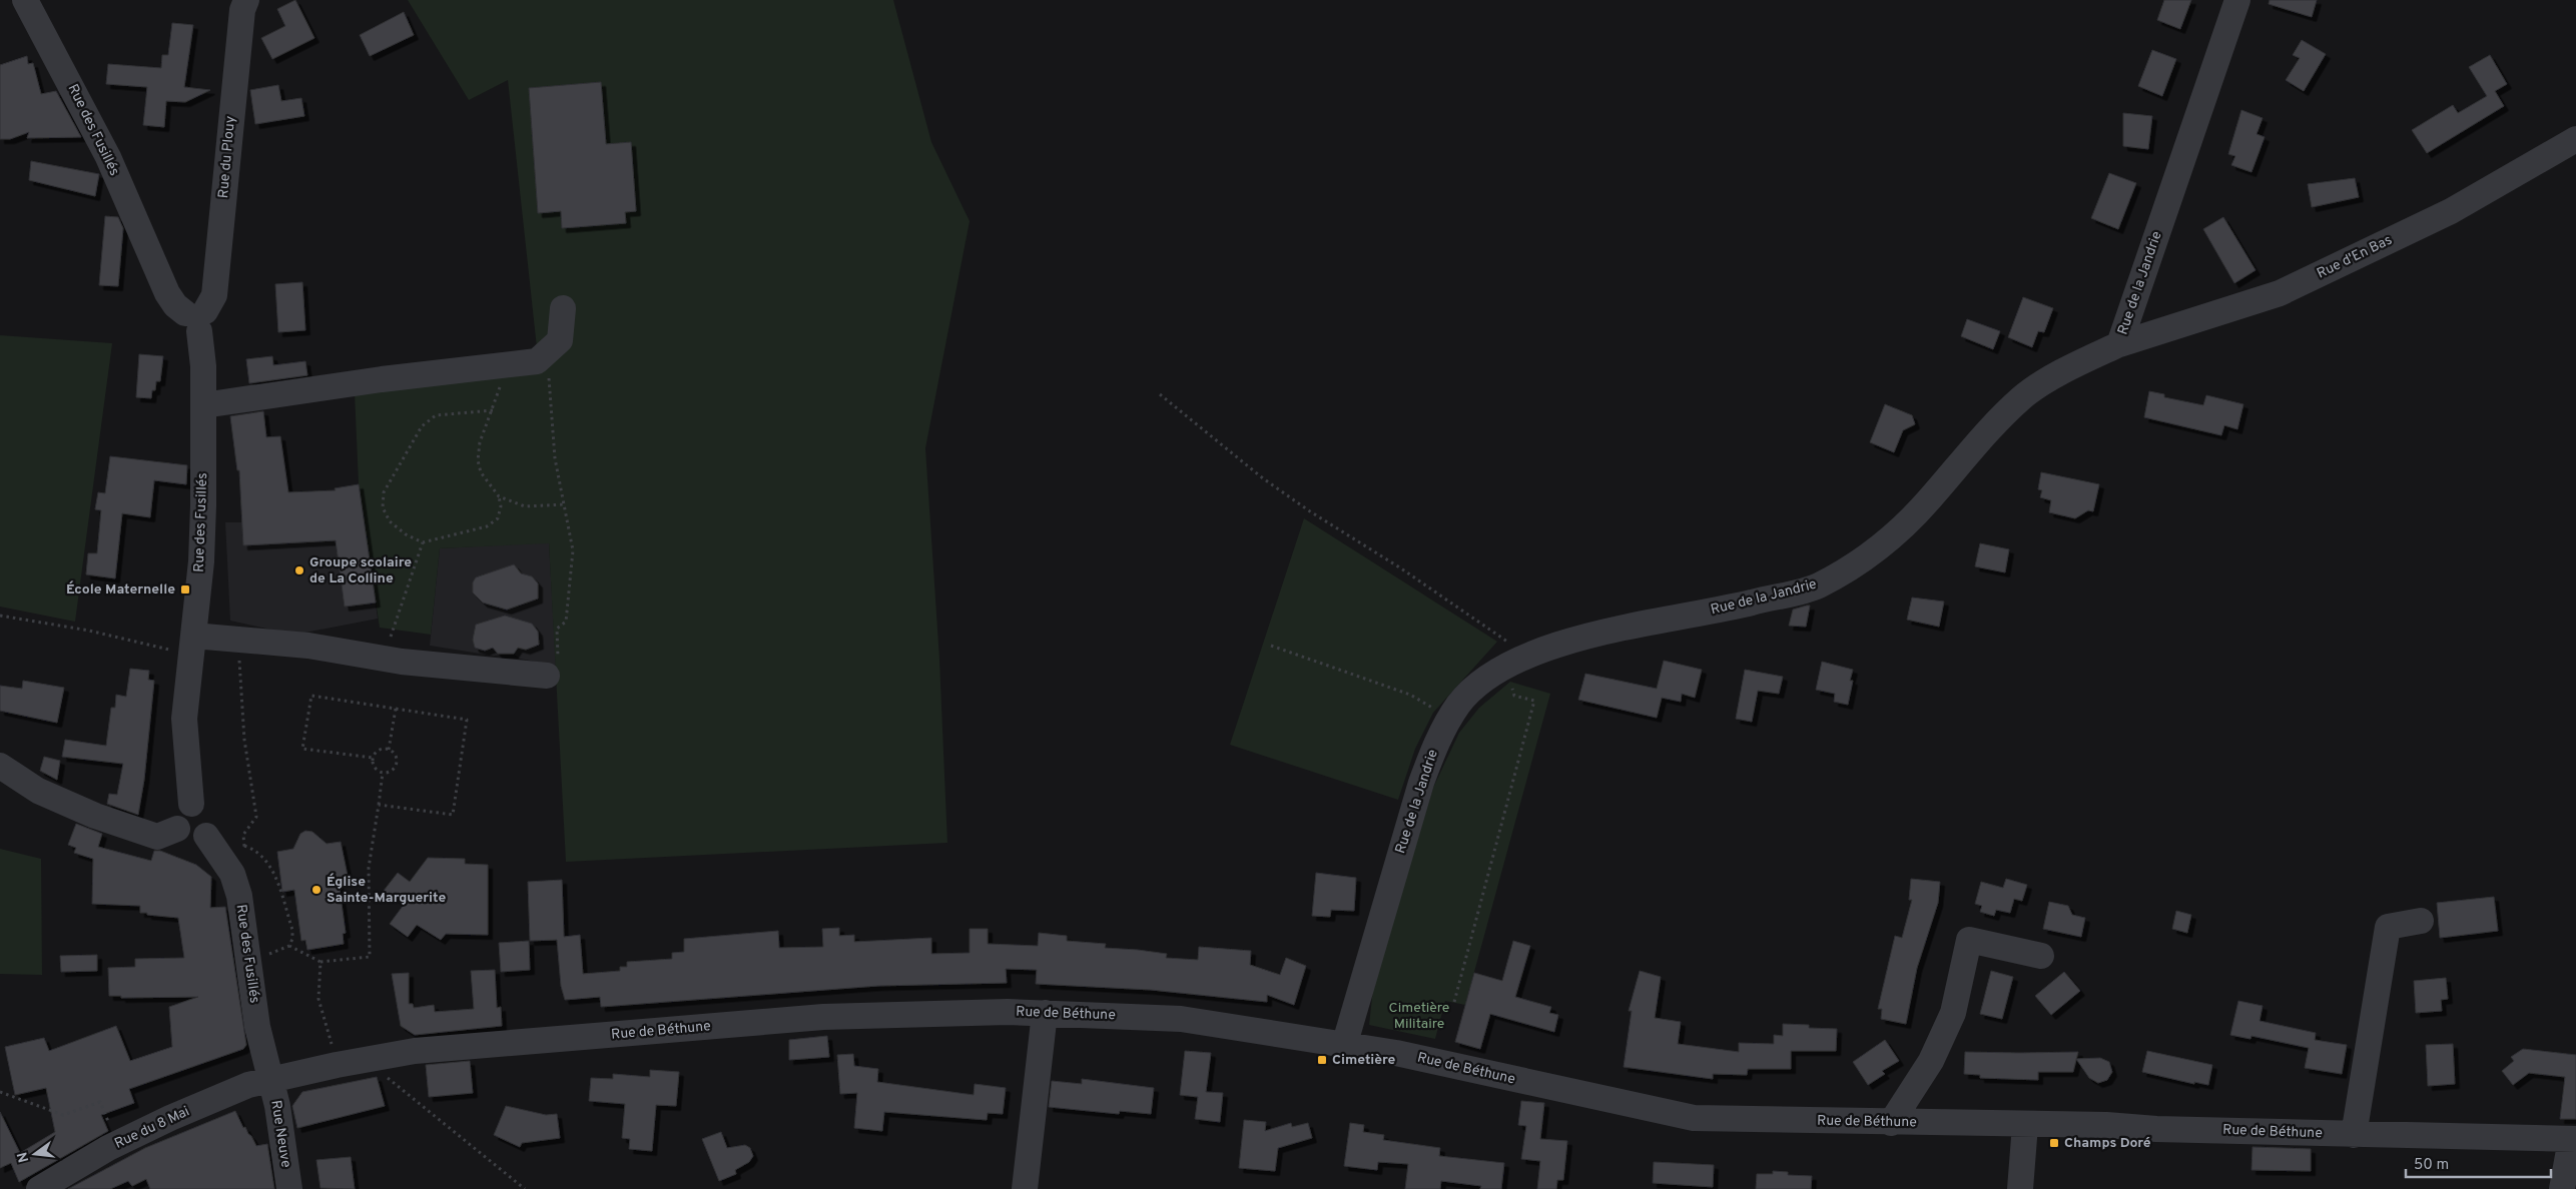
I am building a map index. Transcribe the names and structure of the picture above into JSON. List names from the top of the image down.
{
  "streets": {
    "street": [
      "Rue des Fusillés",
      "Rue du Plouy",
      "Rue d'En Bas",
      "Rue de la Jandrie",
      "Rue de Béthune",
      "Rue du 8 Mai",
      "Rue Neuve"
    ]
  },
  "crossings": [
    ["Rue des Fusillés", "Rue du Plouy"],
    ["Rue des Fusillés", "Rue de Béthune"],
    ["Rue des Fusillés", "Rue du 8 Mai"],
    ["Rue des Fusillés", "Rue Neuve"],
    ["Rue d'En Bas", "Rue de la Jandrie"],
    ["Rue de la Jandrie", "Rue de Béthune"],
    ["Rue de Béthune", "Rue du 8 Mai"],
    ["Rue de Béthune", "Rue Neuve"],
    ["Rue du 8 Mai", "Rue Neuve"]
  ],
  "parks": ["Cimetière Militaire"],
  "places": {
    "other": ["Groupe scolaire de La Colline", "Église Sainte-Marguerite"],
    "transit": ["École Maternelle", "Cimetière", "Champs Doré"]
  },
  "scale_bar": "50 m",
  "north": "left"
}
